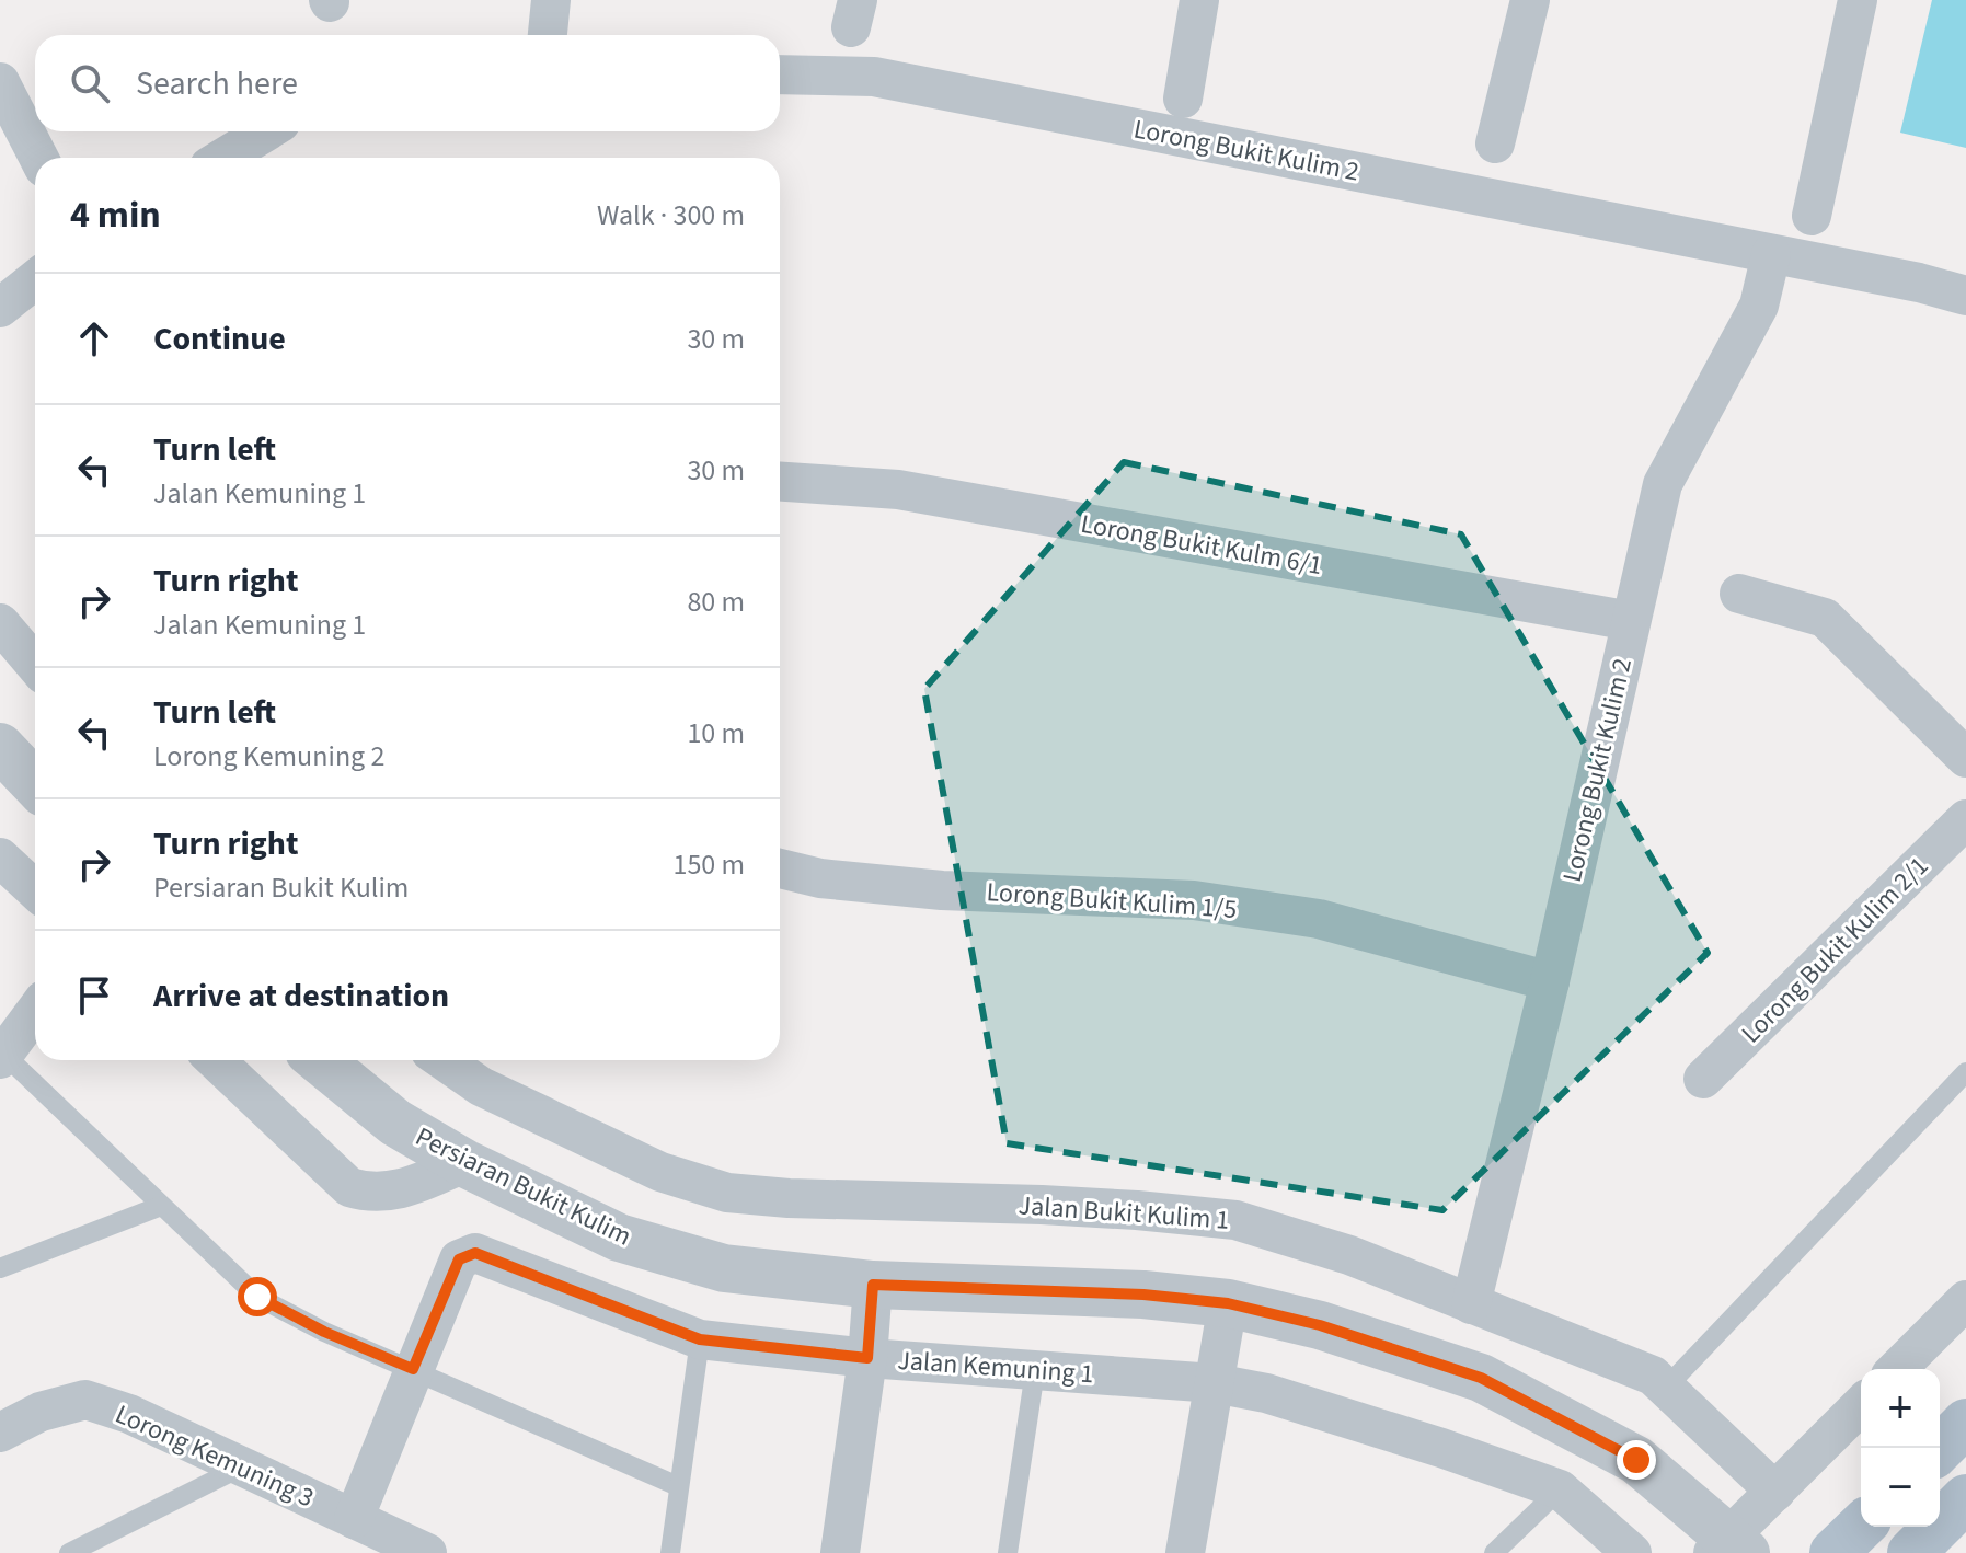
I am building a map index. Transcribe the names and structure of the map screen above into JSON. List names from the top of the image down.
{
  "streets": {
    "street": [
      "Lorong Bukit Kulim 2",
      "Lorong Bukit Kulm 6/1",
      "Lorong Bukit Kulim 1/5",
      "Lorong Bukit Kulim 2/1",
      "Persiaran Bukit Kulim",
      "Jalan Bukit Kulim 1",
      "Jalan Kemuning 1",
      "Lorong Kemuning 3"
    ]
  },
  "crossings": [
    ["Lorong Bukit Kulim 2", "Lorong Bukit Kulm 6/1"],
    ["Lorong Bukit Kulim 2", "Lorong Bukit Kulim 1/5"],
    ["Lorong Bukit Kulim 2", "Jalan Bukit Kulim 1"],
    ["Jalan Kemuning 1", "Lorong Kemuning 3"]
  ],
  "page": {
    "search": "Search here",
    "heading": ["4 min", "Walk · 300 m"],
    "list": [
      ["Continue", "30 m"],
      ["Turn left", "Jalan Kemuning 1", "30 m"],
      ["Turn right", "Jalan Kemuning 1", "80 m"],
      ["Turn left", "Lorong Kemuning 2", "10 m"],
      ["Turn right", "Persiaran Bukit Kulim", "150 m"],
      "Arrive at destination"
    ],
    "map_buttons": ["+", "−"]
  }
}
